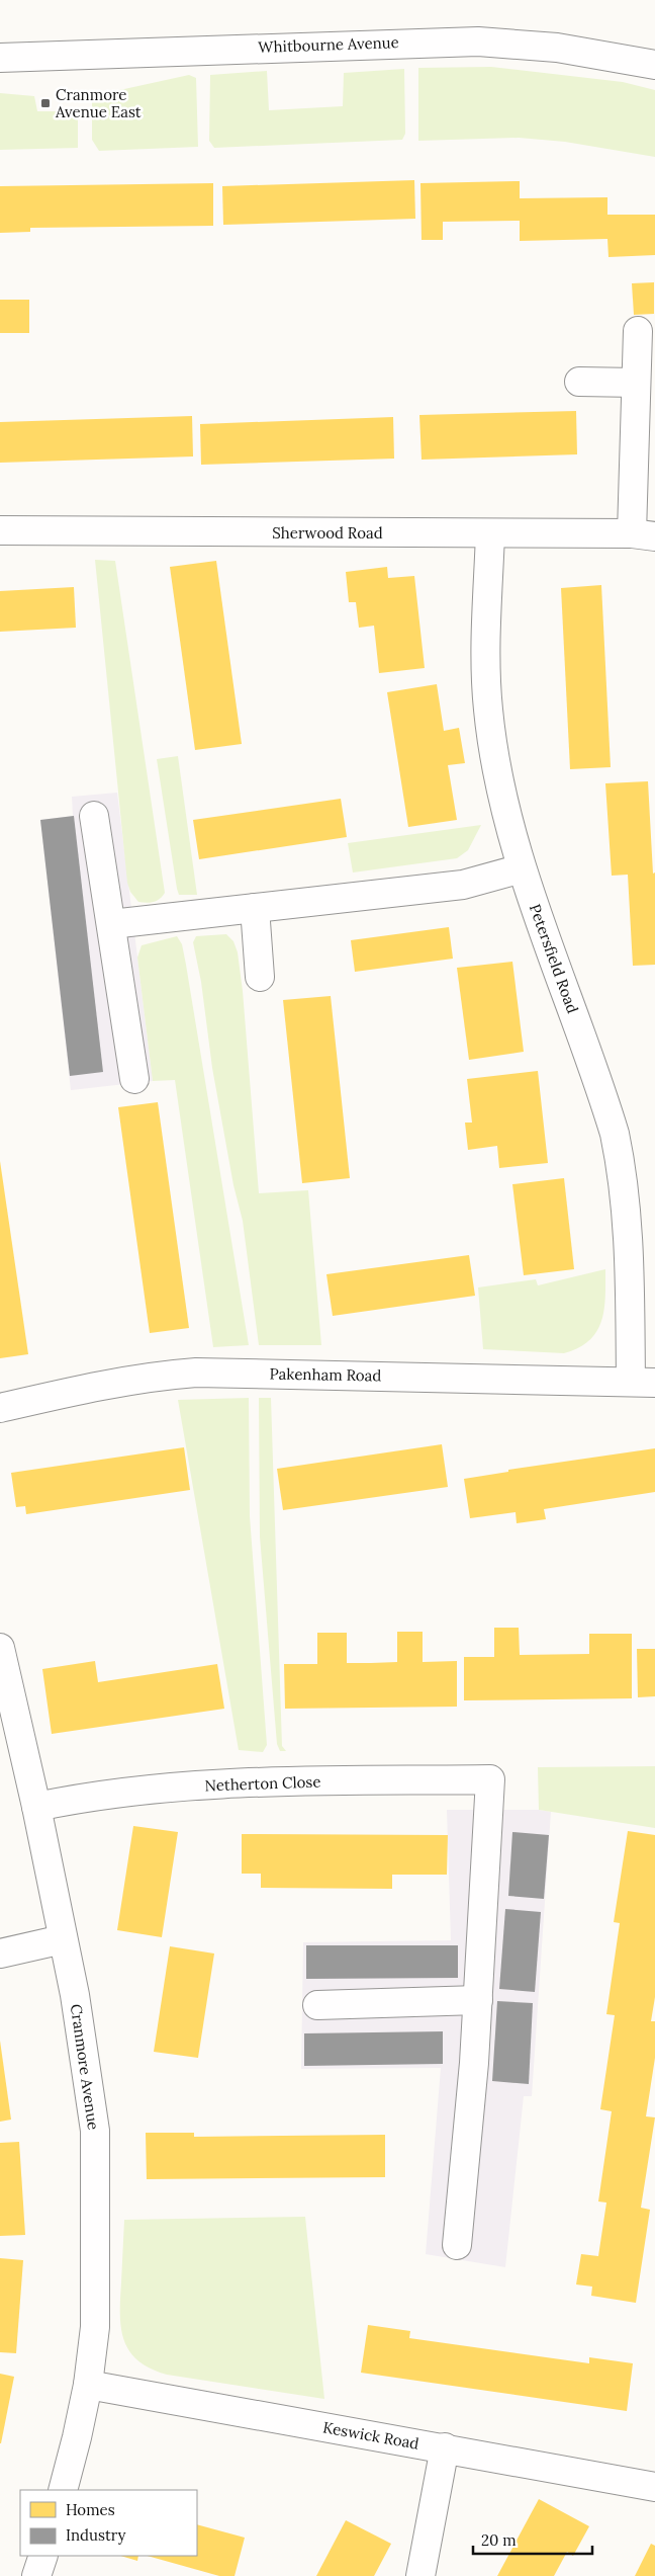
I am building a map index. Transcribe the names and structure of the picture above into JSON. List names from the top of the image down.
{
  "streets": {
    "street": [
      "Whitbourne Avenue",
      "Sherwood Road",
      "Petersfield Road",
      "Pakenham Road",
      "Netherton Close",
      "Cranmore Avenue",
      "Keswick Road"
    ]
  },
  "crossings": [
    ["Sherwood Road", "Petersfield Road"],
    ["Petersfield Road", "Pakenham Road"],
    ["Netherton Close", "Cranmore Avenue"],
    ["Cranmore Avenue", "Keswick Road"]
  ],
  "places": {
    "transit": ["Cranmore Avenue East"]
  },
  "legend": ["Homes", "Industry"],
  "scale_bar": "20 m"
}
